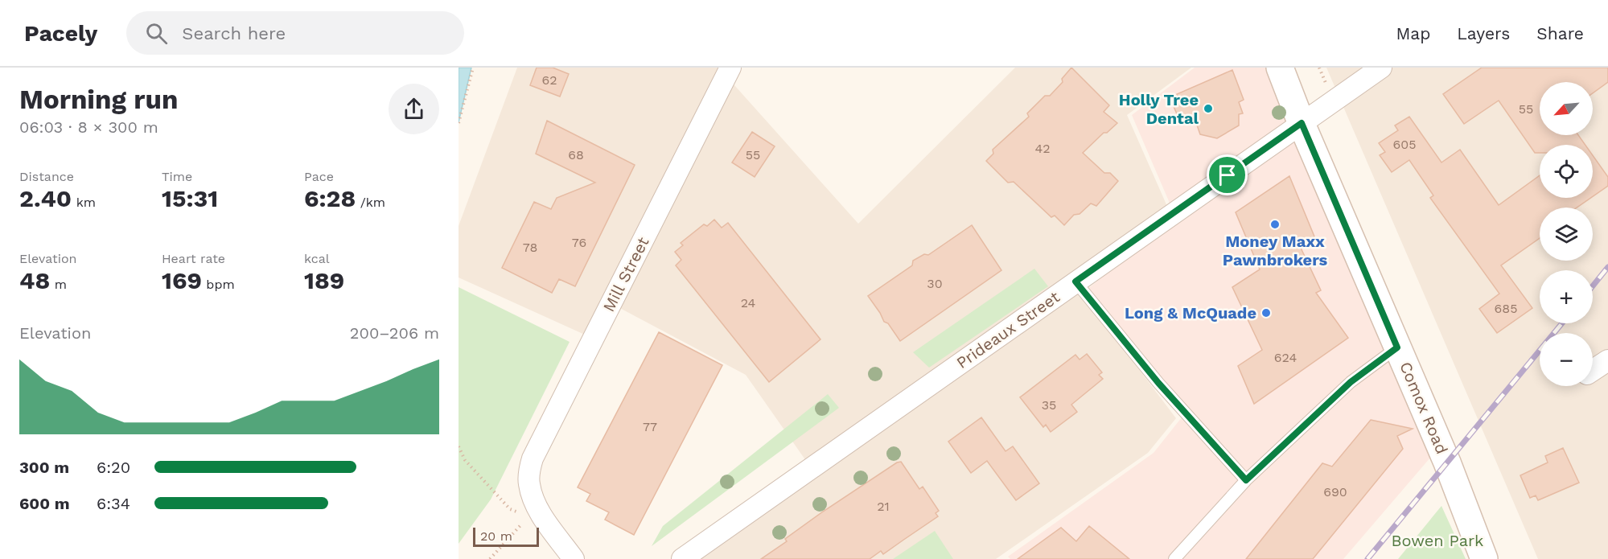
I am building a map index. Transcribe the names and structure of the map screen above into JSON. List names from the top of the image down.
{
  "streets": {
    "main road": ["Comox Road"],
    "street": ["Mill Street", "Prideaux Street"]
  },
  "crossings": [
    ["Prideaux Street", "Comox Road"]
  ],
  "parks": ["Bowen Park"],
  "places": ["Holly Tree Dental", "Money Maxx Pawnbrokers", "Long & McQuade"],
  "house_numbers": [
    "62",
    "55",
    "605",
    "42",
    "68",
    "55",
    "76",
    "78",
    "30",
    "24",
    "685",
    "624",
    "35",
    "77",
    "690",
    "21"
  ],
  "scale_bar": "20 m",
  "north": "bottom left",
  "page": {
    "header": "Pacely",
    "search": "Search here",
    "nav": ["Map", "Layers", "Share"],
    "heading": ["Morning run", "06:03 · 8 × 300 m"],
    "map_buttons": ["+", "−"],
    "stats": [
      ["Distance", "2.40 km"],
      ["Time", "15:31"],
      ["Pace", "6:28 /km"],
      ["Elevation", "48 m"],
      ["Heart rate", "169 bpm"],
      ["kcal", "189"]
    ],
    "chart": ["Elevation", "200–206 m"],
    "list": [
      {
        "name": "300 m",
        "note": "6:20"
      },
      {
        "name": "600 m",
        "note": "6:34"
      }
    ],
    "scale": "20 m"
  }
}
